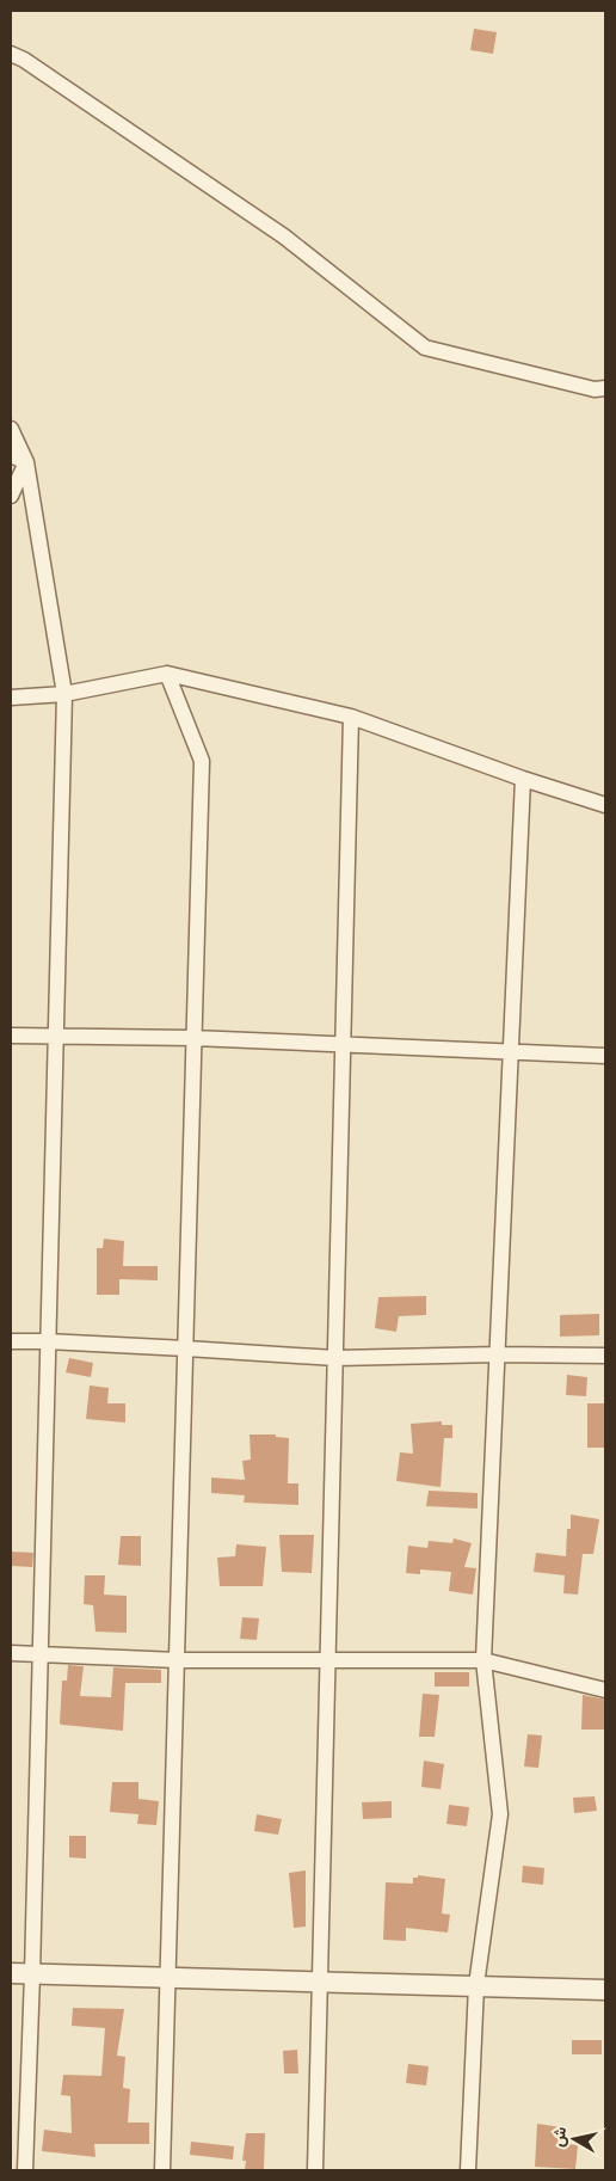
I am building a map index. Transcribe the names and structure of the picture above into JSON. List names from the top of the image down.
{
  "north": "left"
}
